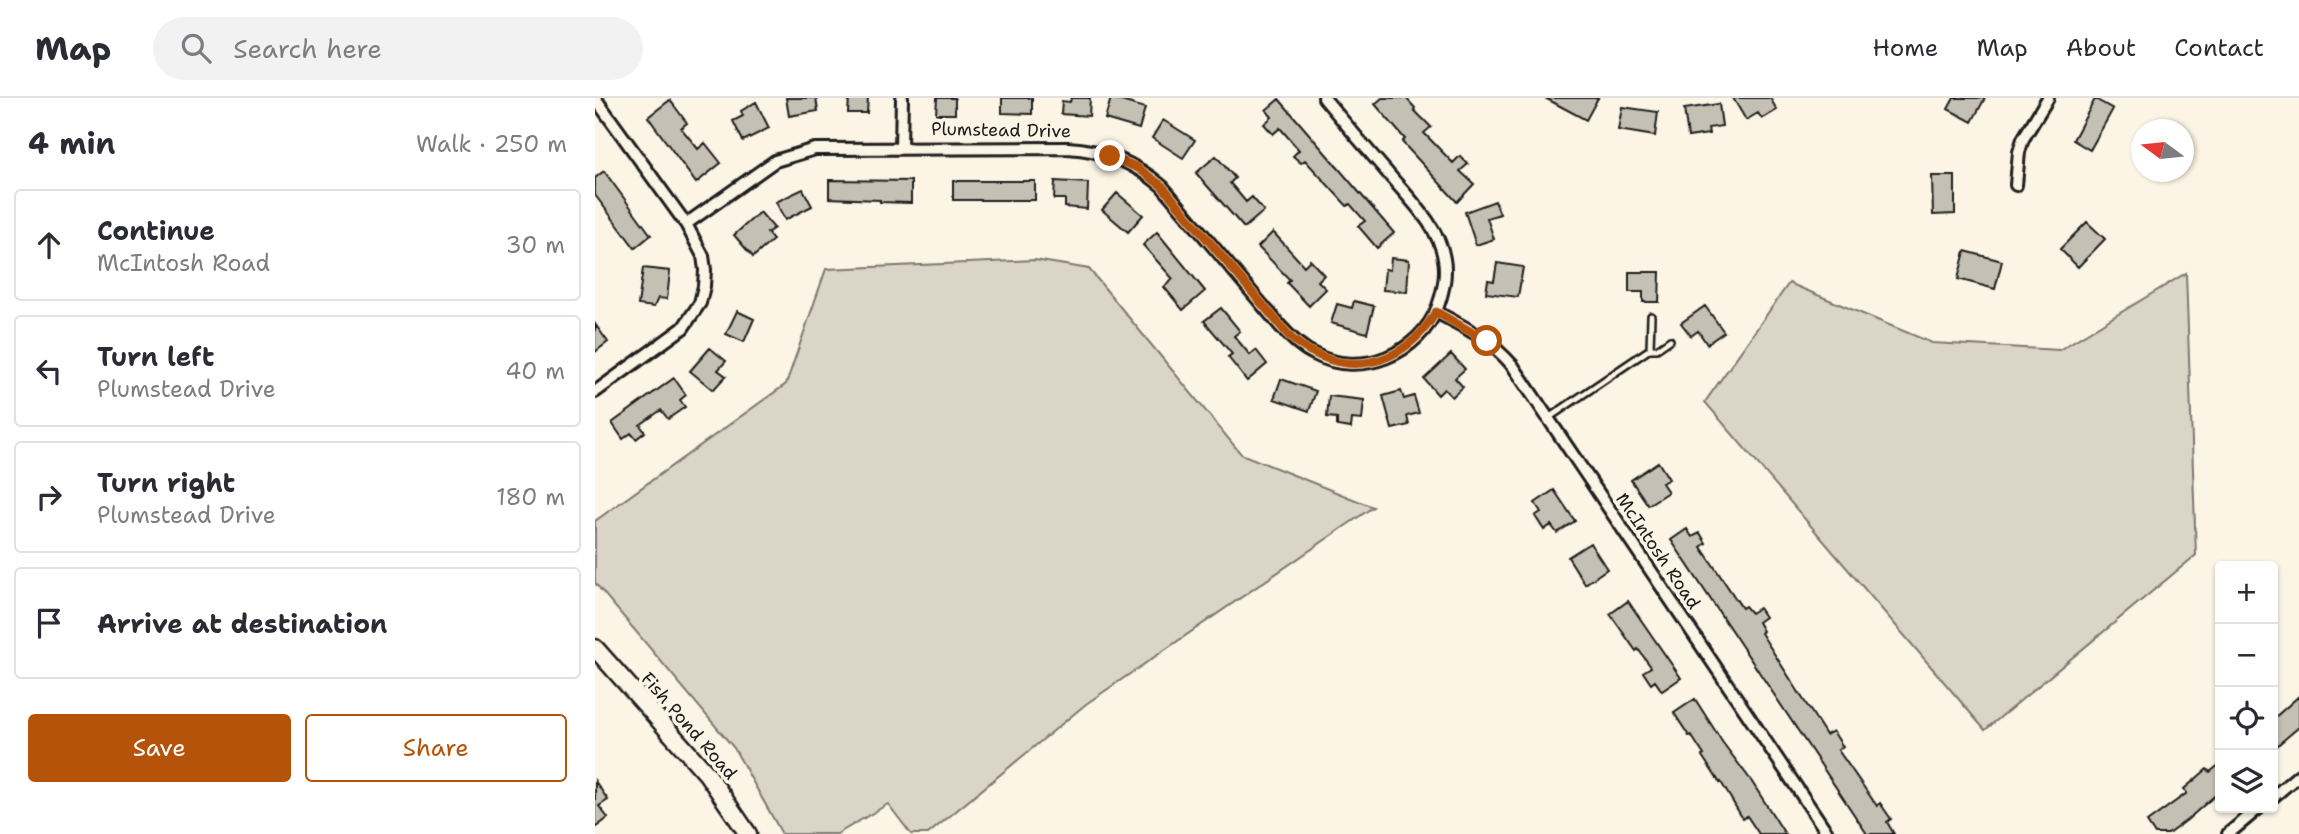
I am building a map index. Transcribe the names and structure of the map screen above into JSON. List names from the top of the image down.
{
  "streets": {
    "street": ["Plumstead Drive", "McIntosh Road", "Fish Pond Road"]
  },
  "crossings": [
    ["Plumstead Drive", "McIntosh Road"]
  ],
  "north": "left",
  "page": {
    "header": "Map",
    "search": "Search here",
    "nav": [
      "Home",
      "Map",
      "About",
      "Contact"
    ],
    "heading": ["4 min", "Walk · 250 m"],
    "list": [
      ["Continue", "McIntosh Road", "30 m"],
      ["Turn left", "Plumstead Drive", "40 m"],
      ["Turn right", "Plumstead Drive", "180 m"],
      "Arrive at destination"
    ],
    "map_buttons": ["+", "−"],
    "buttons": ["Save", "Share"]
  }
}
